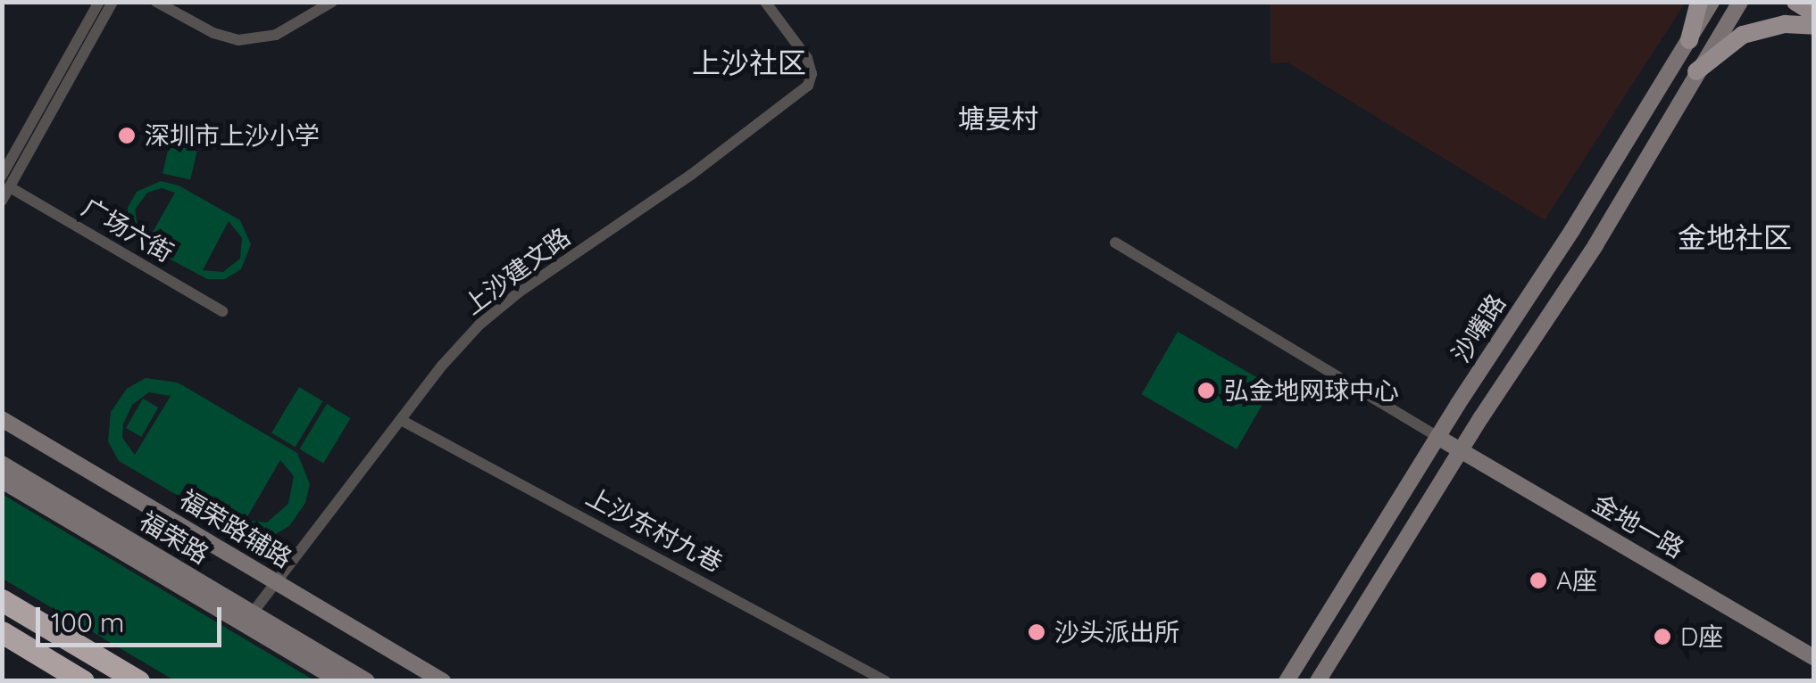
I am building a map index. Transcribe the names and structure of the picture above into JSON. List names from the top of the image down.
{
  "streets": {
    "street": [
      "广场六街",
      "上沙建文路",
      "沙嘴路",
      "金地一路",
      "福荣路辅路",
      "上沙东村九巷",
      "福荣路"
    ]
  },
  "crossings": [
    ["上沙建文路", "福荣路辅路"],
    ["上沙建文路", "上沙东村九巷"],
    ["上沙建文路", "福荣路"],
    ["沙嘴路", "金地一路"]
  ],
  "districts": ["上沙社区", "塘妟村", "金地社区"],
  "places": [
    "深圳市上沙小学",
    "弘金地网球中心",
    "A座",
    "沙头派出所",
    "D座"
  ],
  "scale_bar": "100 m"
}
